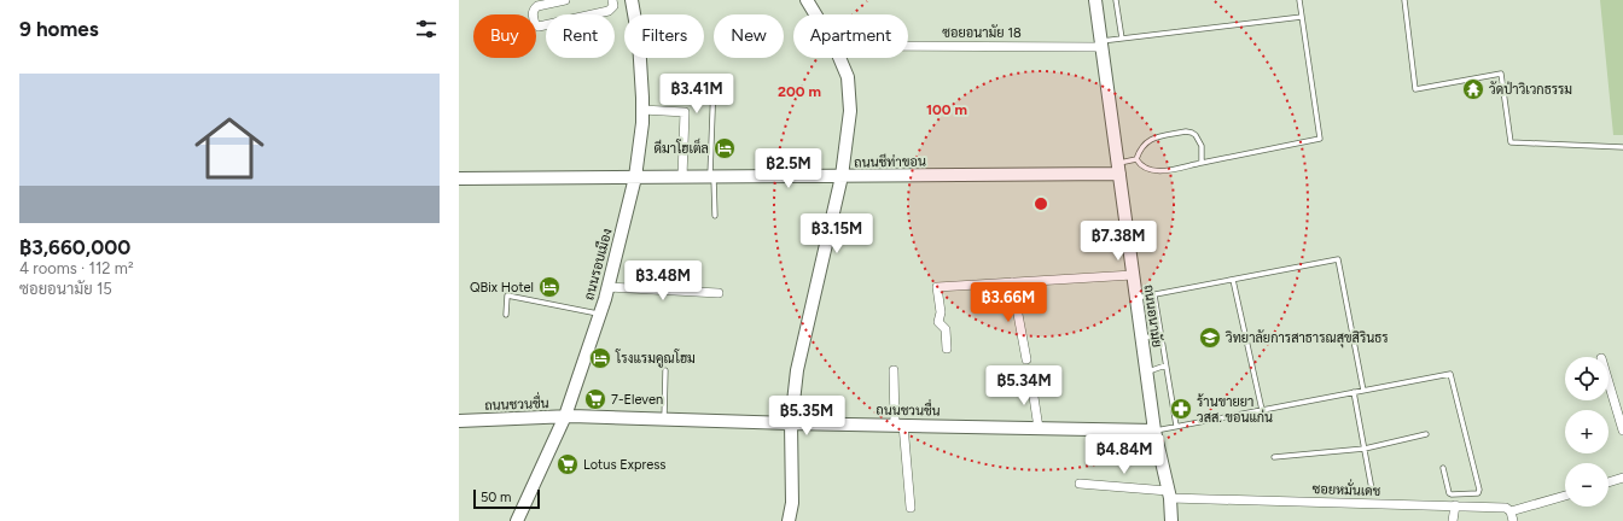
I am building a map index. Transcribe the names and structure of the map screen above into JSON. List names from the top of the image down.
{
  "streets": {
    "street": [
      "ซอยอนามัย 18",
      "ถนนชีท่าขอน",
      "ถนนรอบเมือง",
      "ถนนอนามัย",
      "ถนนชวนชื่น",
      "ซอยหมั่นเดช"
    ]
  },
  "crossings": [
    ["ซอยอนามัย 18", "ถนนอนามัย"],
    ["ถนนชีท่าขอน", "ถนนรอบเมือง"],
    ["ถนนชีท่าขอน", "ถนนอนามัย"],
    ["ถนนรอบเมือง", "ถนนชวนชื่น"],
    ["ถนนอนามัย", "ถนนชวนชื่น"],
    ["ถนนอนามัย", "ซอยหมั่นเดช"]
  ],
  "places": {
    "temple": ["วัดป่าวิเวกธรรม"],
    "hotel": ["ดีมาโฮเต็ล", "QBix Hotel", "โรงแรมคูณโฮม"],
    "school or university": ["วิทยาลัยการสาธารณสุขสิรินธร"],
    "supermarket": ["7-Eleven", "Lotus Express"],
    "pharmacy": ["ร้านขายยา วสส. ขอนแก่น"]
  },
  "scale_bar": "50 m",
  "page": {
    "heading": "9 homes",
    "chip": [
      "Buy",
      "Rent",
      "Filters",
      "New",
      "Apartment"
    ],
    "list": [
      {
        "name": "฿3,660,000",
        "note": "4 rooms · 112 m² · ซอยอนามัย 15"
      }
    ],
    "price": [
      "฿3.41M",
      "฿2.5M",
      "฿3.15M",
      "฿7.38M",
      "฿3.48M",
      "฿3.66M",
      "฿5.34M",
      "฿5.35M",
      "฿4.84M"
    ],
    "map_buttons": ["+", "−"],
    "scale": "50 m"
  },
  "rings": ["200 m", "100 m"]
}
